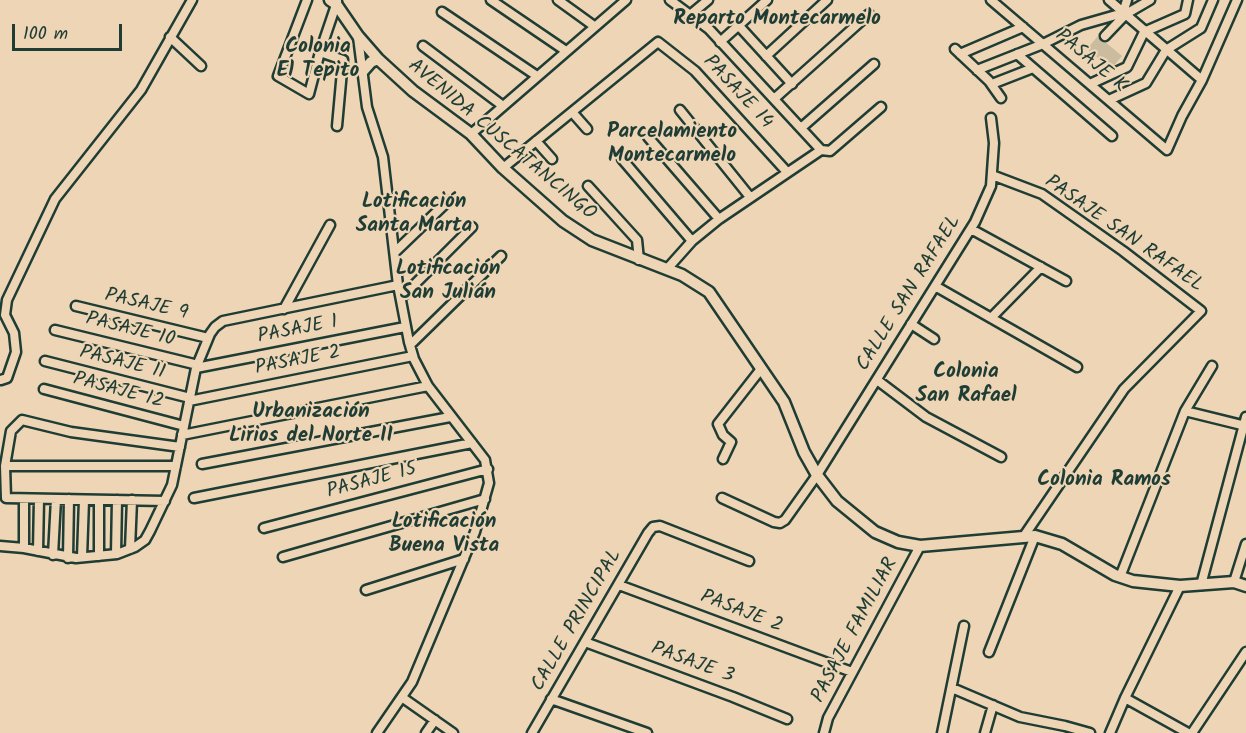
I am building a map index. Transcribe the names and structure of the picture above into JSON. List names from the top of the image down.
{
  "streets": {
    "street": [
      "PASAJE K",
      "PASAJE 14",
      "AVENIDA CUSCATANCINGO",
      "PASAJE SAN RAFAEL",
      "CALLE SAN RAFAEL",
      "PASAJE 9",
      "PASAJE 10",
      "PASAJE 1",
      "PASAJE 2",
      "PASAJE 11",
      "PASAJE 12",
      "PASAJE 15",
      "CALLE PRINCIPAL",
      "PASAJE FAMILIAR",
      "PASAJE 3"
    ]
  },
  "crossings": [
    ["AVENIDA CUSCATANCINGO", "PASAJE SAN RAFAEL"],
    ["AVENIDA CUSCATANCINGO", "CALLE SAN RAFAEL"],
    ["AVENIDA CUSCATANCINGO", "PASAJE FAMILIAR"],
    ["PASAJE SAN RAFAEL", "CALLE SAN RAFAEL"],
    ["PASAJE 10", "PASAJE 1"],
    ["PASAJE 2", "PASAJE 11"],
    ["PASAJE 2", "CALLE PRINCIPAL"],
    ["PASAJE 2", "PASAJE FAMILIAR"],
    ["CALLE PRINCIPAL", "PASAJE 3"]
  ],
  "districts": [
    "Reparto Montecarmelo",
    "Colonia El Tepito",
    "Parcelamiento Montecarmelo",
    "Lotificación Santa Marta",
    "Lotificación San Julián",
    "Colonia San Rafael",
    "Urbanización Lirios del Norte II",
    "Colonia Ramos",
    "Lotificación Buena Vista"
  ],
  "scale_bar": "100 m"
}
